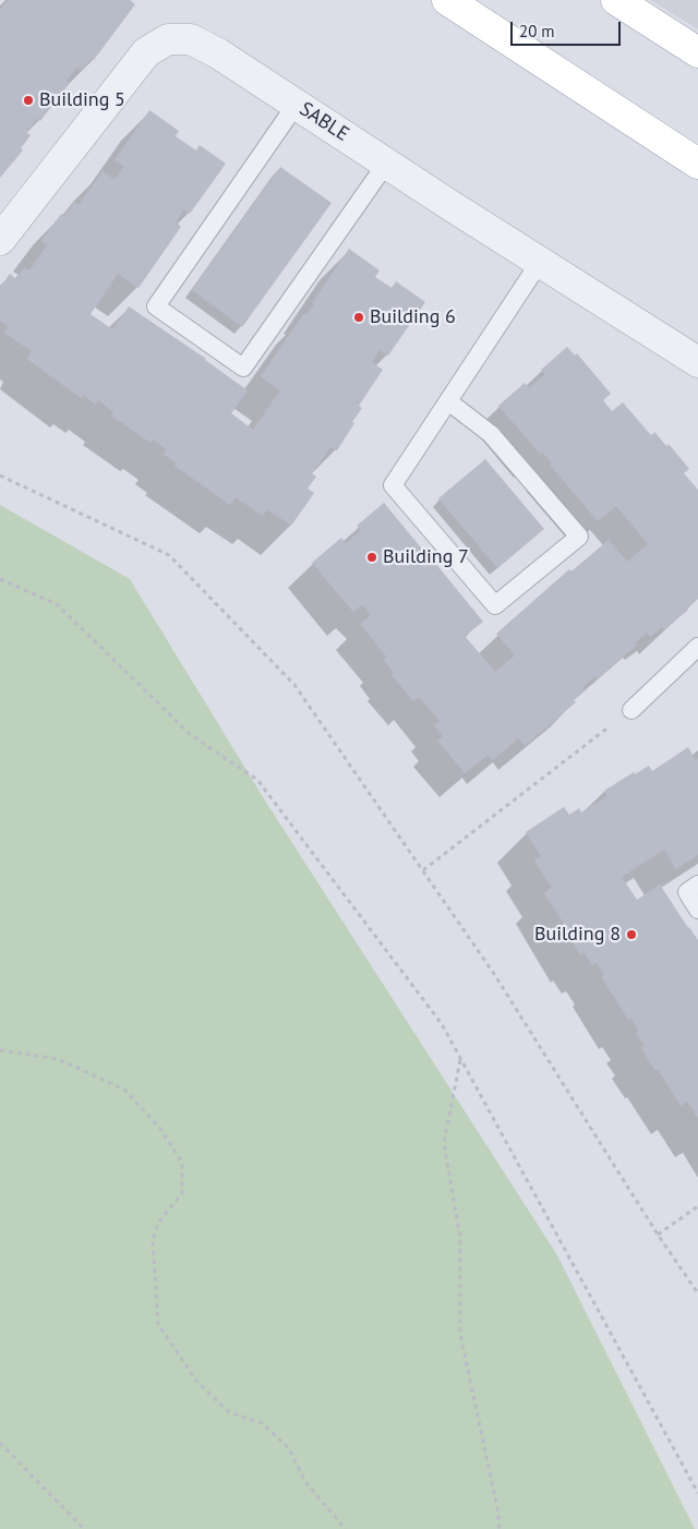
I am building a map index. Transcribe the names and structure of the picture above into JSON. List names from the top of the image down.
{
  "streets": {
    "street": ["SABLE"]
  },
  "places": [
    "Building 5",
    "Building 6",
    "Building 7",
    "Building 8"
  ],
  "scale_bar": "20 m"
}
